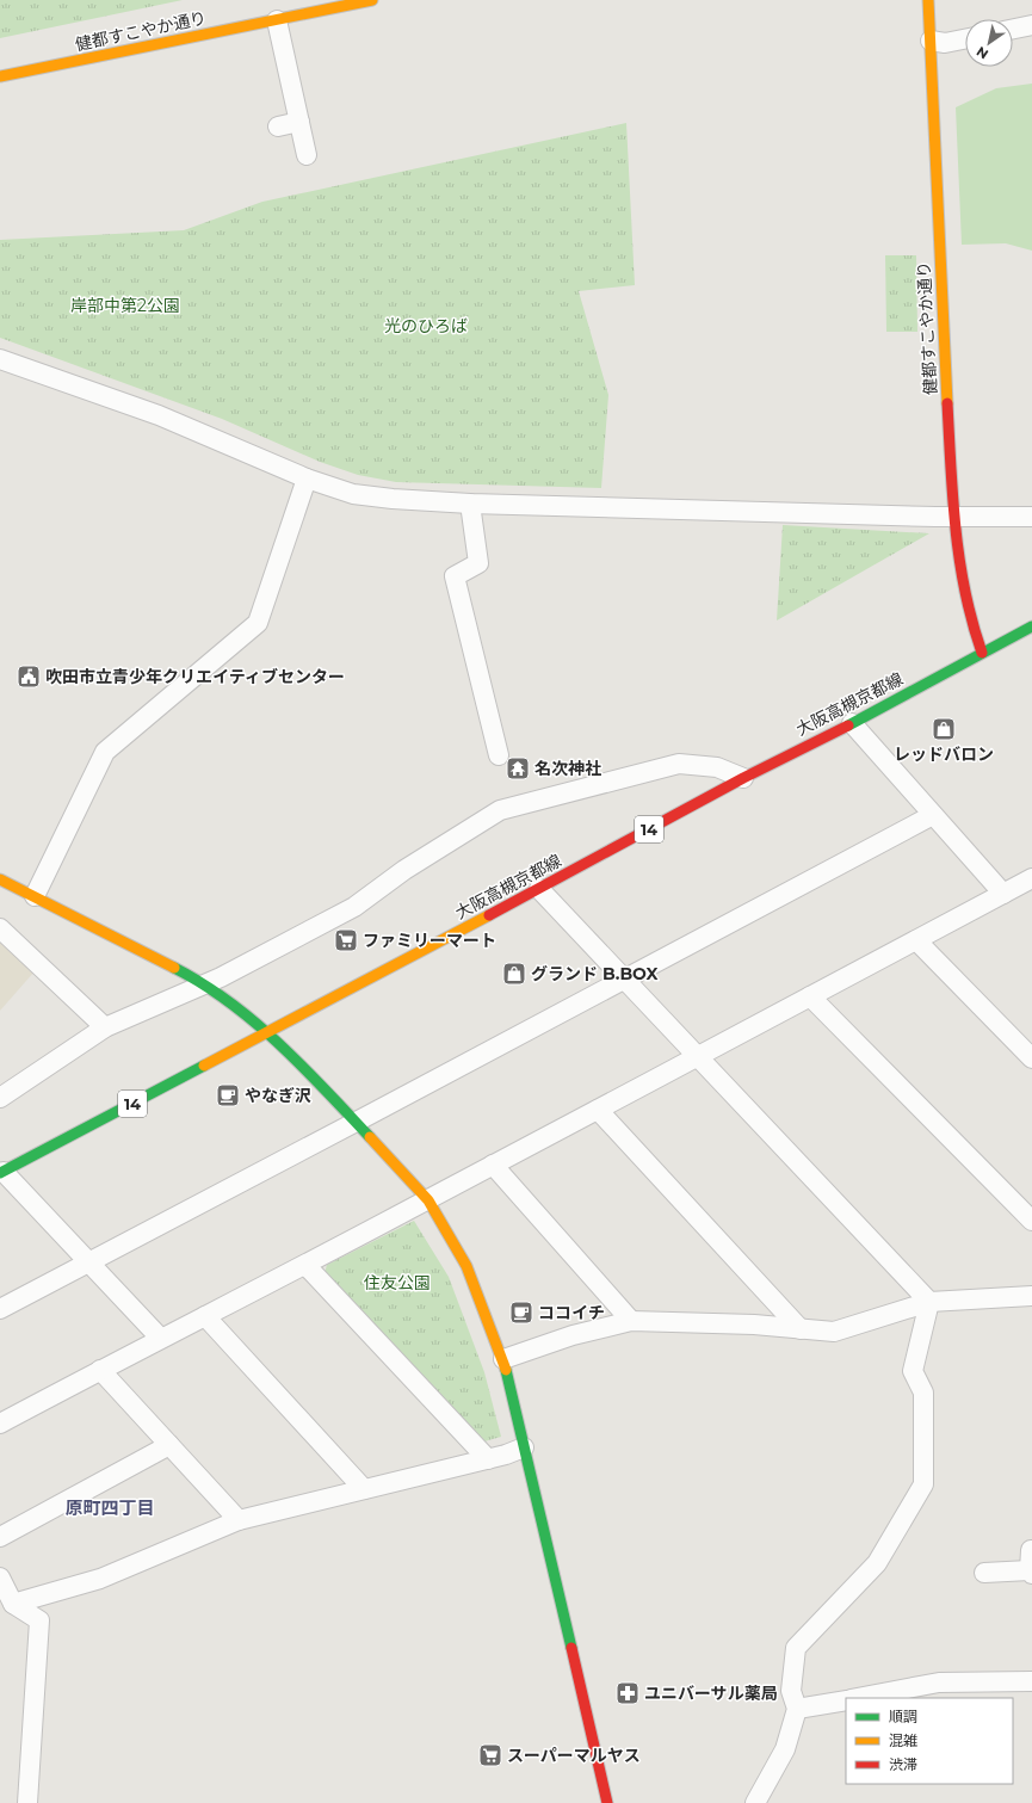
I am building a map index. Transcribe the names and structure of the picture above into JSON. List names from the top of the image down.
{
  "streets": {
    "street": ["健都すこやか通り", "大阪高槻京都線", "14"]
  },
  "crossings": [
    ["健都すこやか通り", "大阪高槻京都線"]
  ],
  "districts": ["原町四丁目"],
  "parks": ["岸部中第2公園", "光のひろば", "住友公園"],
  "places": {
    "public building": ["吹田市立青少年クリエイティブセンター"],
    "shop": ["レッドバロン", "グランド B.BOX"],
    "temple": ["名次神社"],
    "supermarket": ["ファミリーマート", "スーパーマルヤス"],
    "cafe": ["やなぎ沢", "ココイチ"],
    "pharmacy": ["ユニバーサル薬局"]
  },
  "legend": ["順調", "混雑", "渋滞"],
  "north": "bottom left"
}
